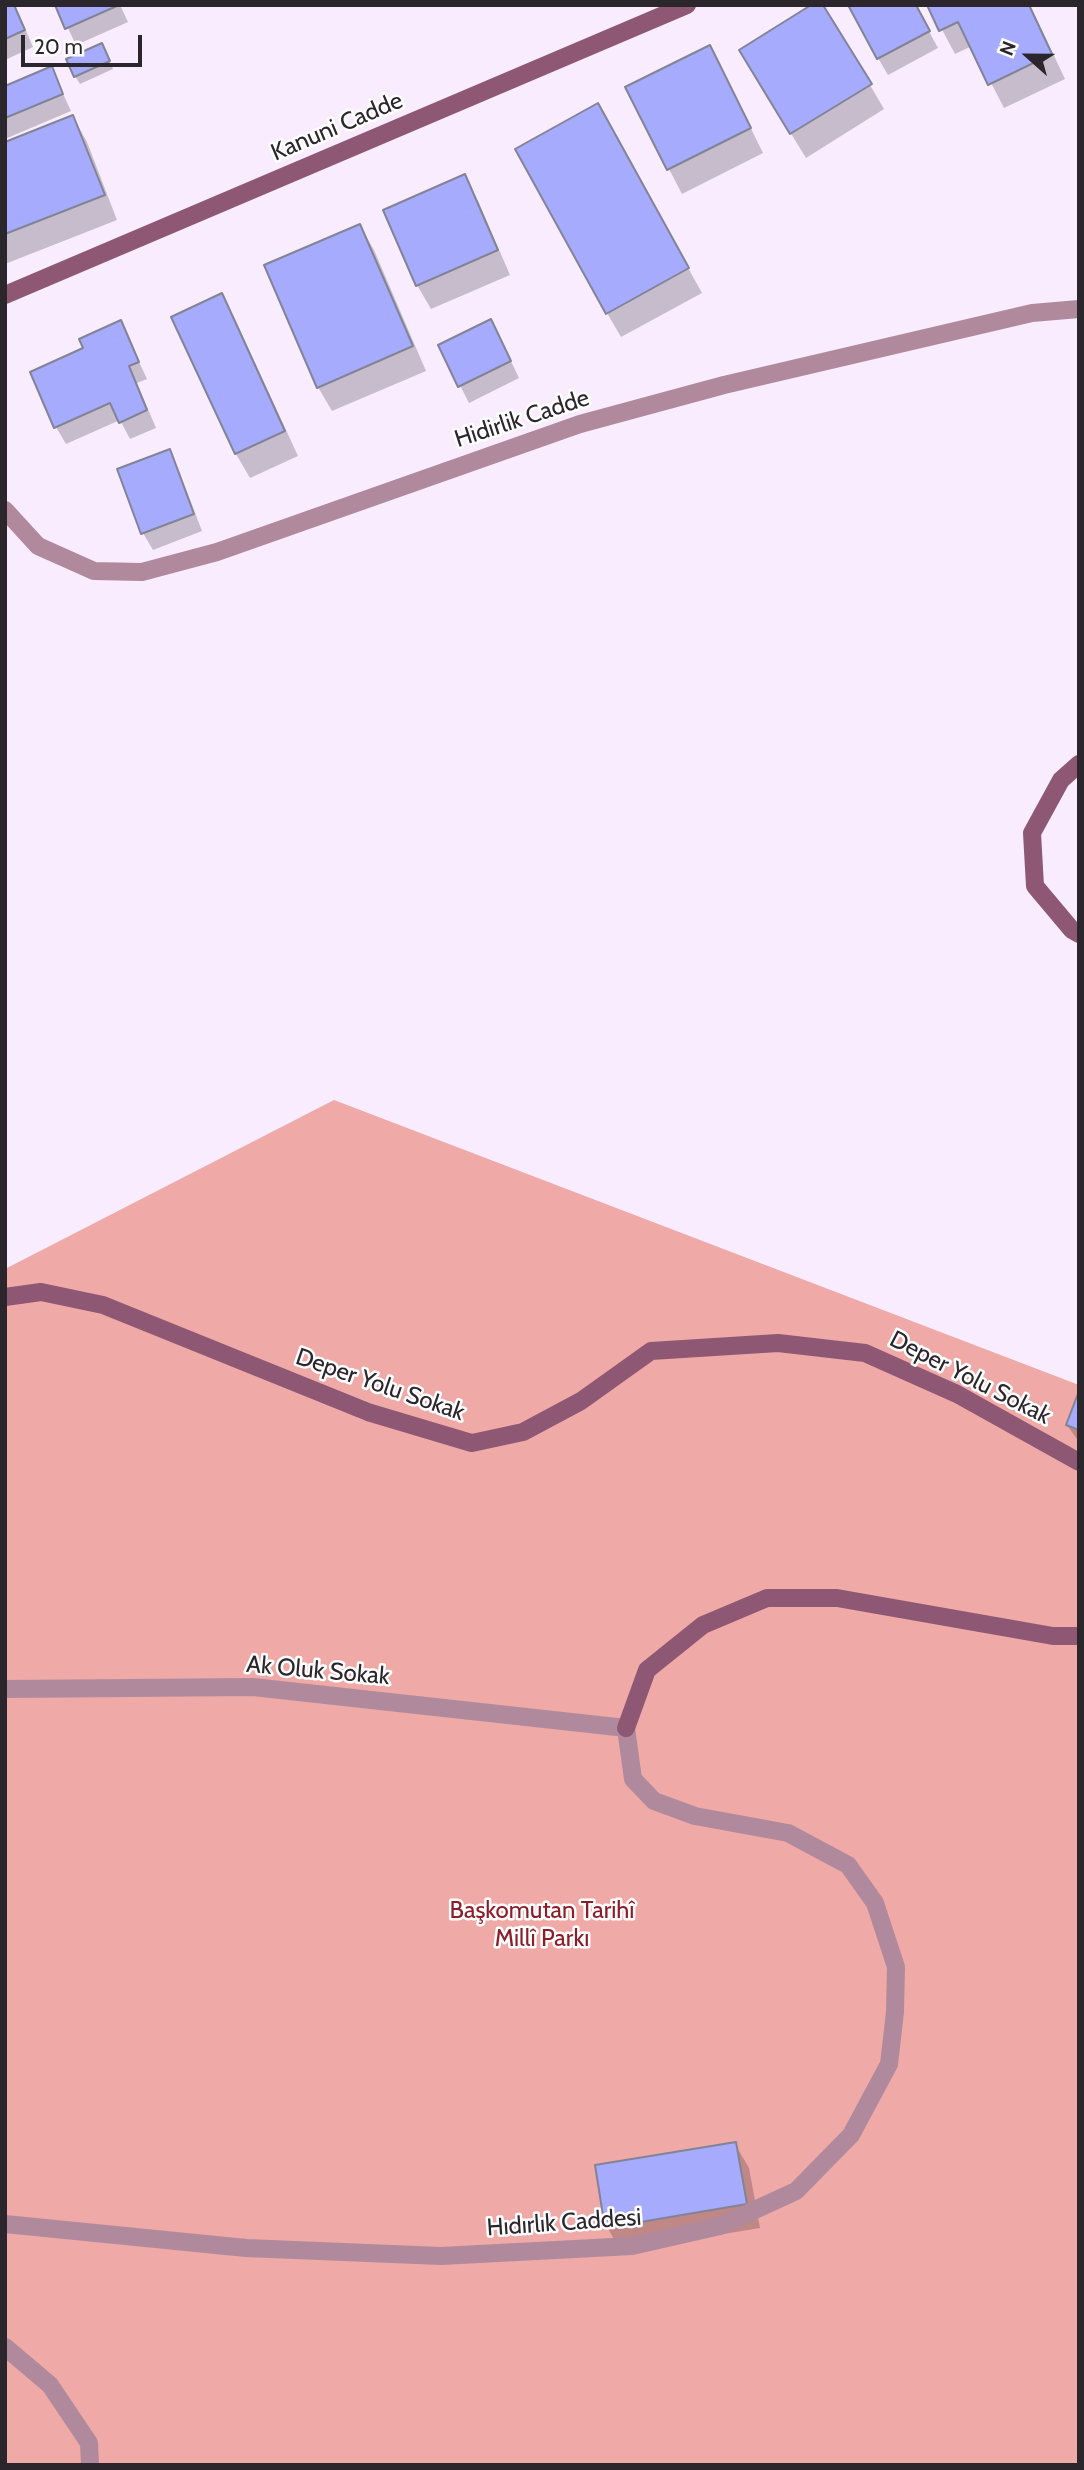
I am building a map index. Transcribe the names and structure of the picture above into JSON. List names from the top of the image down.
{
  "streets": {
    "street": [
      "Kanuni Cadde",
      "Hidirlik Cadde",
      "Deper Yolu Sokak",
      "Ak Oluk Sokak",
      "Hıdırlık Caddesi"
    ]
  },
  "crossings": [
    ["Ak Oluk Sokak", "Hıdırlık Caddesi"]
  ],
  "parks": ["Başkomutan Tarihî Millî Parkı"],
  "scale_bar": "20 m",
  "north": "left"
}
